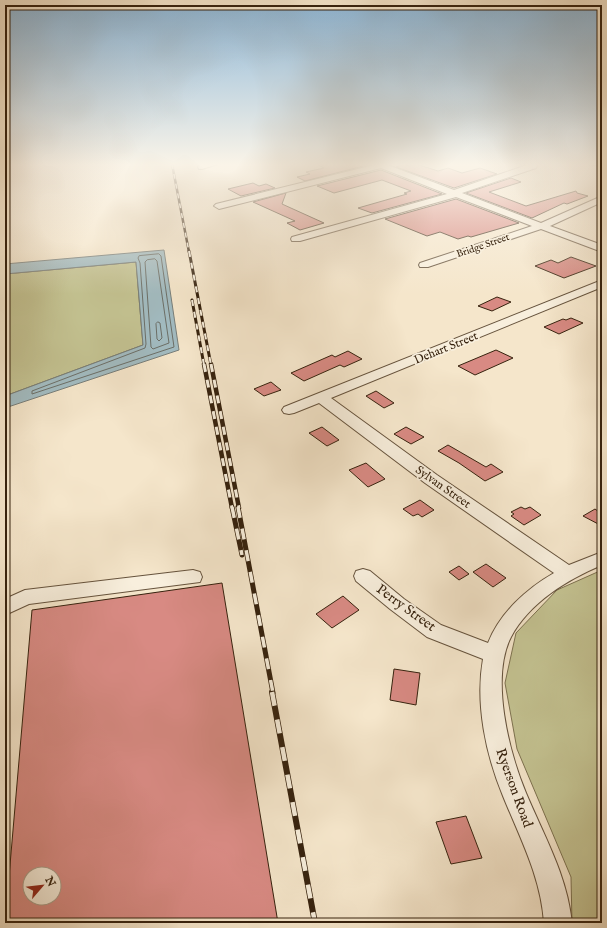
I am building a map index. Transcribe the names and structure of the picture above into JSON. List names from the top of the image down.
{
  "streets": {
    "street": [
      "Bridge Street",
      "Dehart Street",
      "Sylvan Street",
      "Perry Street",
      "Ryerson Road"
    ]
  },
  "crossings": [
    ["Dehart Street", "Sylvan Street"],
    ["Sylvan Street", "Ryerson Road"],
    ["Perry Street", "Ryerson Road"]
  ],
  "north": "top right"
}
